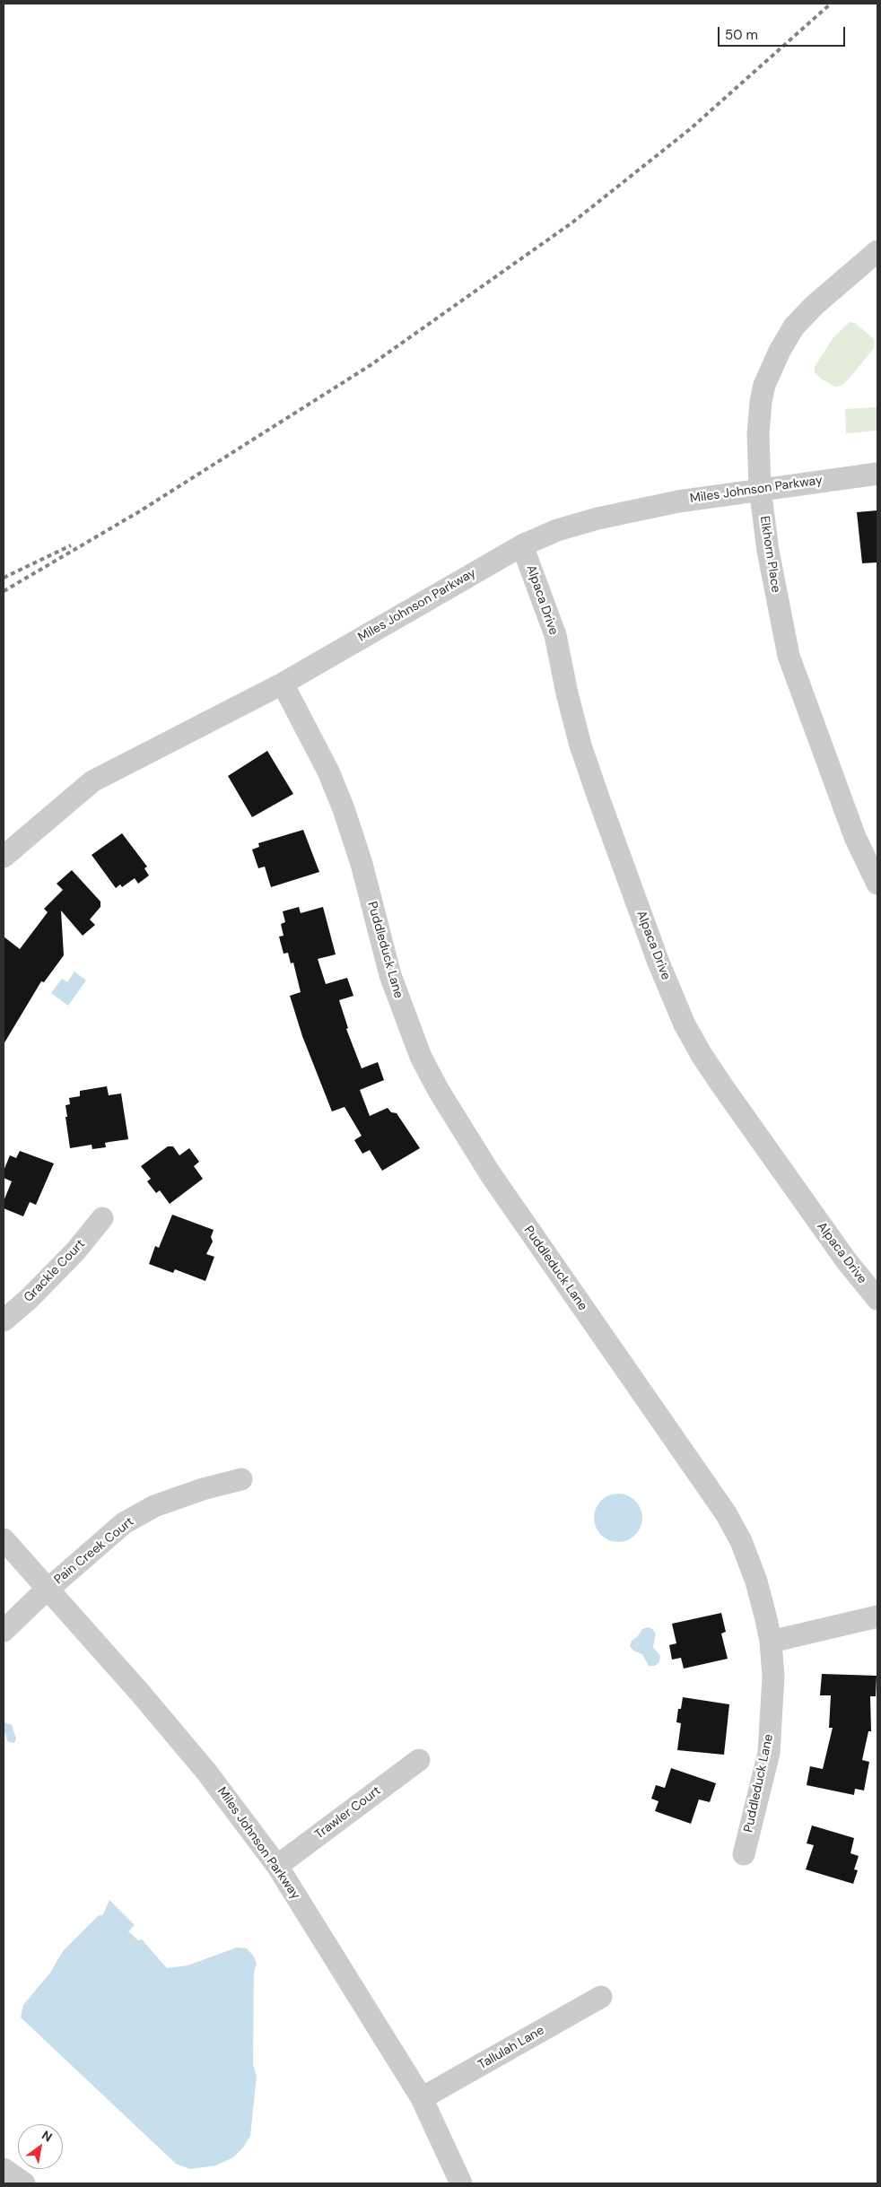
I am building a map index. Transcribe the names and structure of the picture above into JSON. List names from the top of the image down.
{
  "streets": {
    "street": [
      "Miles Johnson Parkway",
      "Elkhorn Place",
      "Alpaca Drive",
      "Puddleduck Lane",
      "Grackle Court",
      "Pain Creek Court",
      "Trawler Court",
      "Tallulah Lane"
    ]
  },
  "crossings": [
    ["Miles Johnson Parkway", "Elkhorn Place"],
    ["Miles Johnson Parkway", "Alpaca Drive"],
    ["Miles Johnson Parkway", "Puddleduck Lane"],
    ["Miles Johnson Parkway", "Pain Creek Court"],
    ["Miles Johnson Parkway", "Trawler Court"],
    ["Miles Johnson Parkway", "Tallulah Lane"]
  ],
  "scale_bar": "50 m",
  "north": "top right"
}
